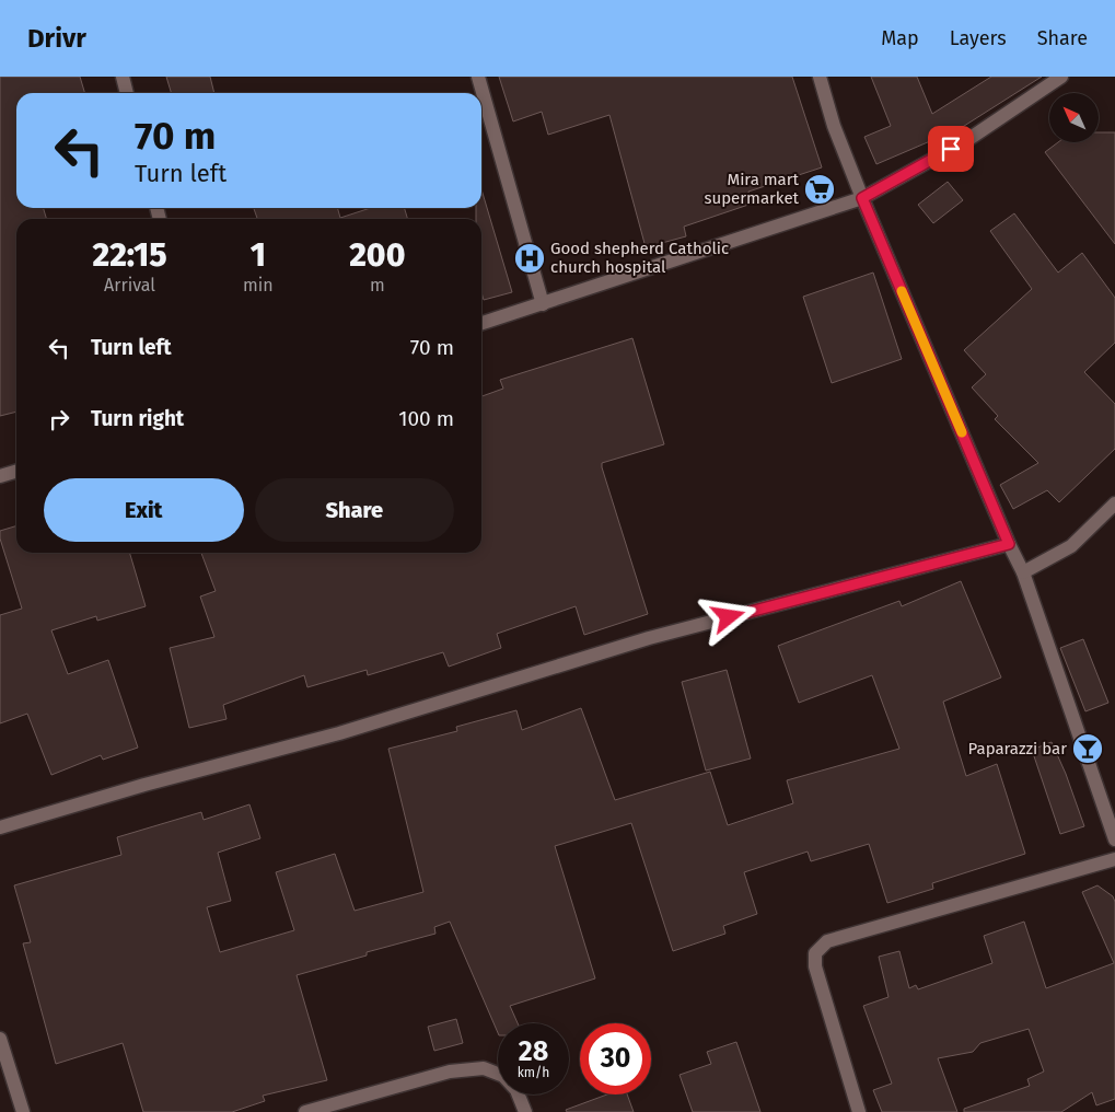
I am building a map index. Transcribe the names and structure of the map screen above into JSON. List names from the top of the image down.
{
  "places": {
    "supermarket": ["Mira mart supermarket"],
    "hospital": ["Good shepherd Catholic church hospital"],
    "bar": ["Paparazzi bar"]
  },
  "north": "top left",
  "page": {
    "header": "Drivr",
    "nav": ["Map", "Layers", "Share"],
    "turn": ["70 m", "Turn left"],
    "eta": [
      "22:15",
      "Arrival",
      "1",
      "min",
      "200",
      "m"
    ],
    "list": [
      {
        "name": "Turn left",
        "value": "70 m"
      },
      {
        "name": "Turn right",
        "value": "100 m"
      }
    ],
    "buttons": ["Exit", "Share"],
    "speed": "28 km/h",
    "limit": "30"
  }
}
